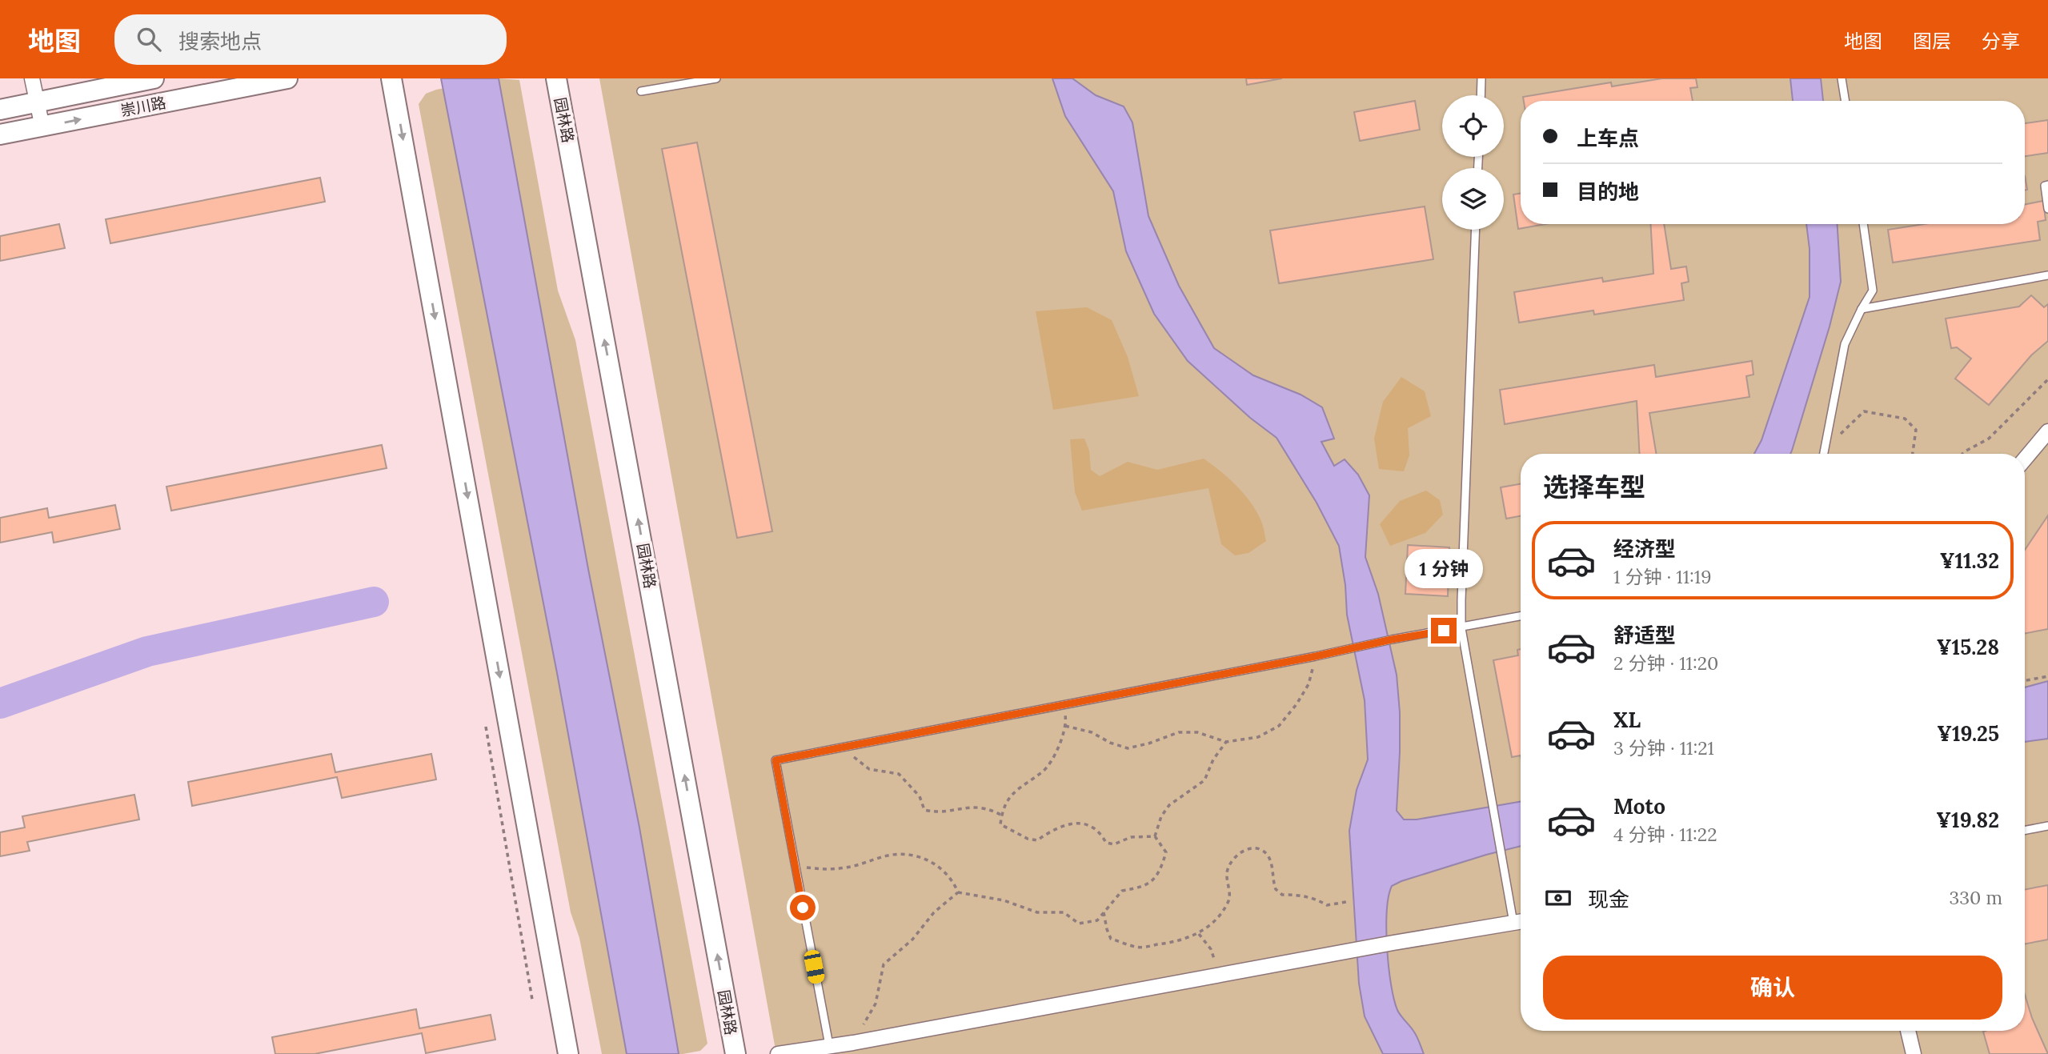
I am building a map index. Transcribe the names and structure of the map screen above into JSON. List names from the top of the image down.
{
  "streets": {
    "main road": ["崇川路", "园林路"]
  },
  "page": {
    "header": "地图",
    "search": "搜索地点",
    "nav": ["地图", "图层", "分享"],
    "banner": ["上车点", "目的地"],
    "heading": "选择车型",
    "list": [
      {
        "name": "经济型",
        "note": "1 分钟 · 11:19",
        "value": "¥11.32"
      },
      {
        "name": "舒适型",
        "note": "2 分钟 · 11:20",
        "value": "¥15.28"
      },
      {
        "name": "XL",
        "note": "3 分钟 · 11:21",
        "value": "¥19.25"
      },
      {
        "name": "Moto",
        "note": "4 分钟 · 11:22",
        "value": "¥19.82"
      }
    ],
    "bubble": "1 分钟",
    "pay": ["现金", "330 m"],
    "buttons": "确认"
  }
}
